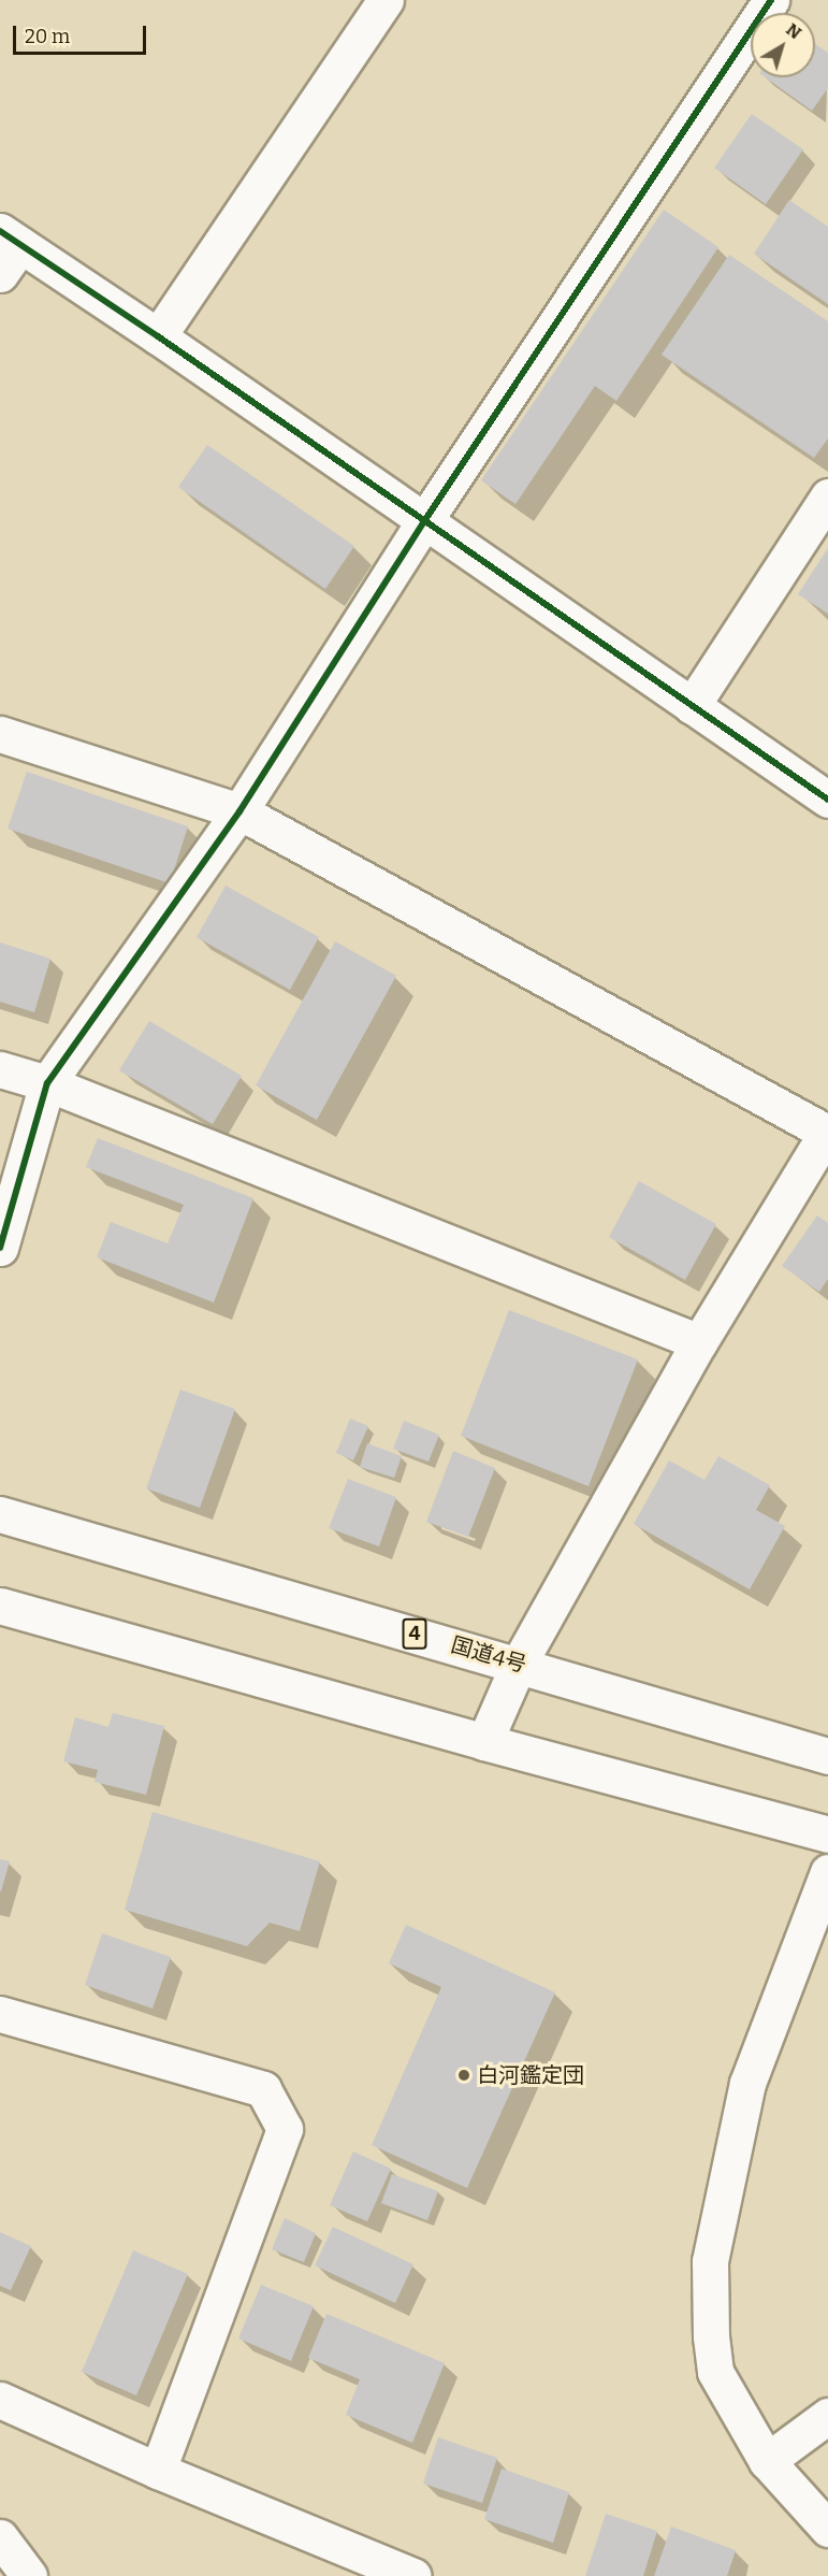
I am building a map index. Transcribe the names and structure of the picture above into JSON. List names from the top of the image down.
{
  "streets": {
    "main road": ["4", "国道4号"]
  },
  "places": ["白河鑑定団"],
  "scale_bar": "20 m",
  "north": "top right"
}
